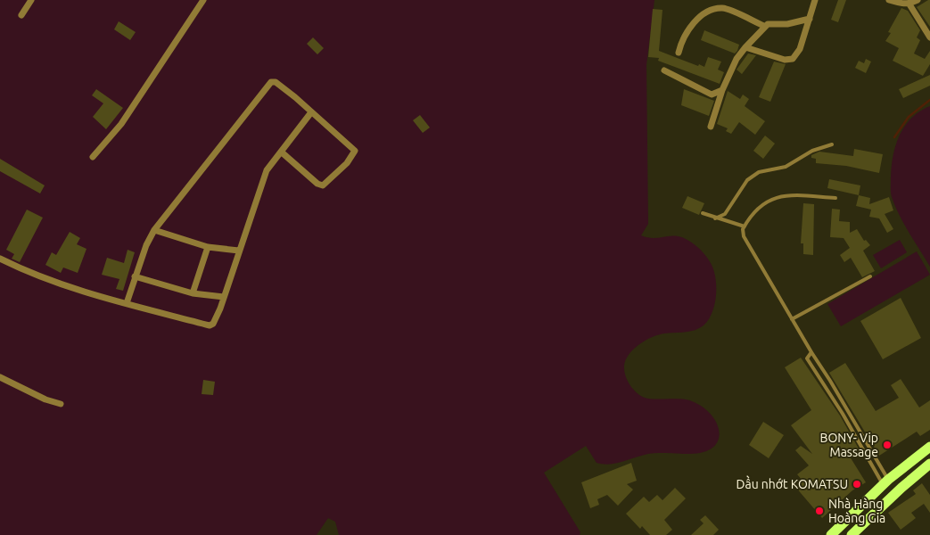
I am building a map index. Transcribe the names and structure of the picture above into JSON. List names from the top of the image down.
{
  "places": ["BONY- Vip Massage", "Dầu nhớt KOMATSU", "Nhà Hàng Hoàng Gia"]
}
